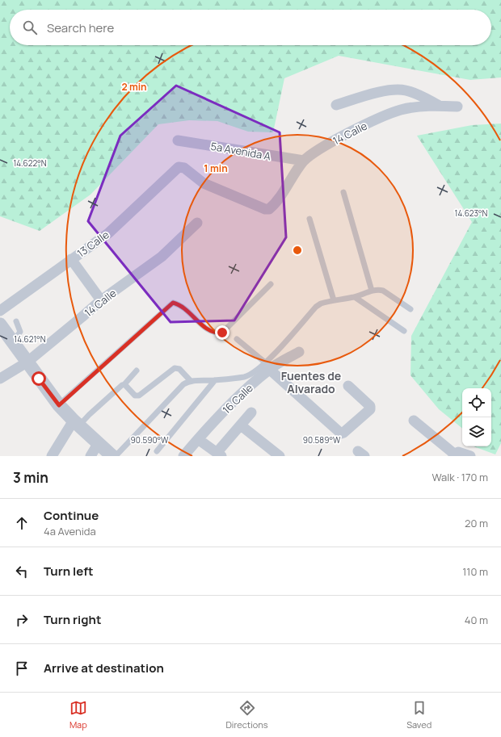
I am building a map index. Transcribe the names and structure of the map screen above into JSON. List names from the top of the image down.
{
  "streets": {
    "street": [
      "14 Calle",
      "5a Avenida A",
      "13 Calle",
      "16 Calle"
    ]
  },
  "crossings": [
    ["14 Calle", "5a Avenida A"],
    ["14 Calle", "13 Calle"]
  ],
  "districts": ["Fuentes de Alvarado"],
  "page": {
    "search": "Search here",
    "heading": ["3 min", "Walk · 170 m"],
    "list": [
      ["Continue", "4a Avenida", "20 m"],
      ["Turn left", "110 m"],
      ["Turn right", "40 m"],
      "Arrive at destination"
    ],
    "nav": ["Map", "Directions", "Saved"]
  },
  "coordinates": [
    "14.622°N",
    "14.623°N",
    "14.621°N",
    "90.590°W",
    "90.589°W"
  ],
  "rings": ["2 min", "1 min"]
}
